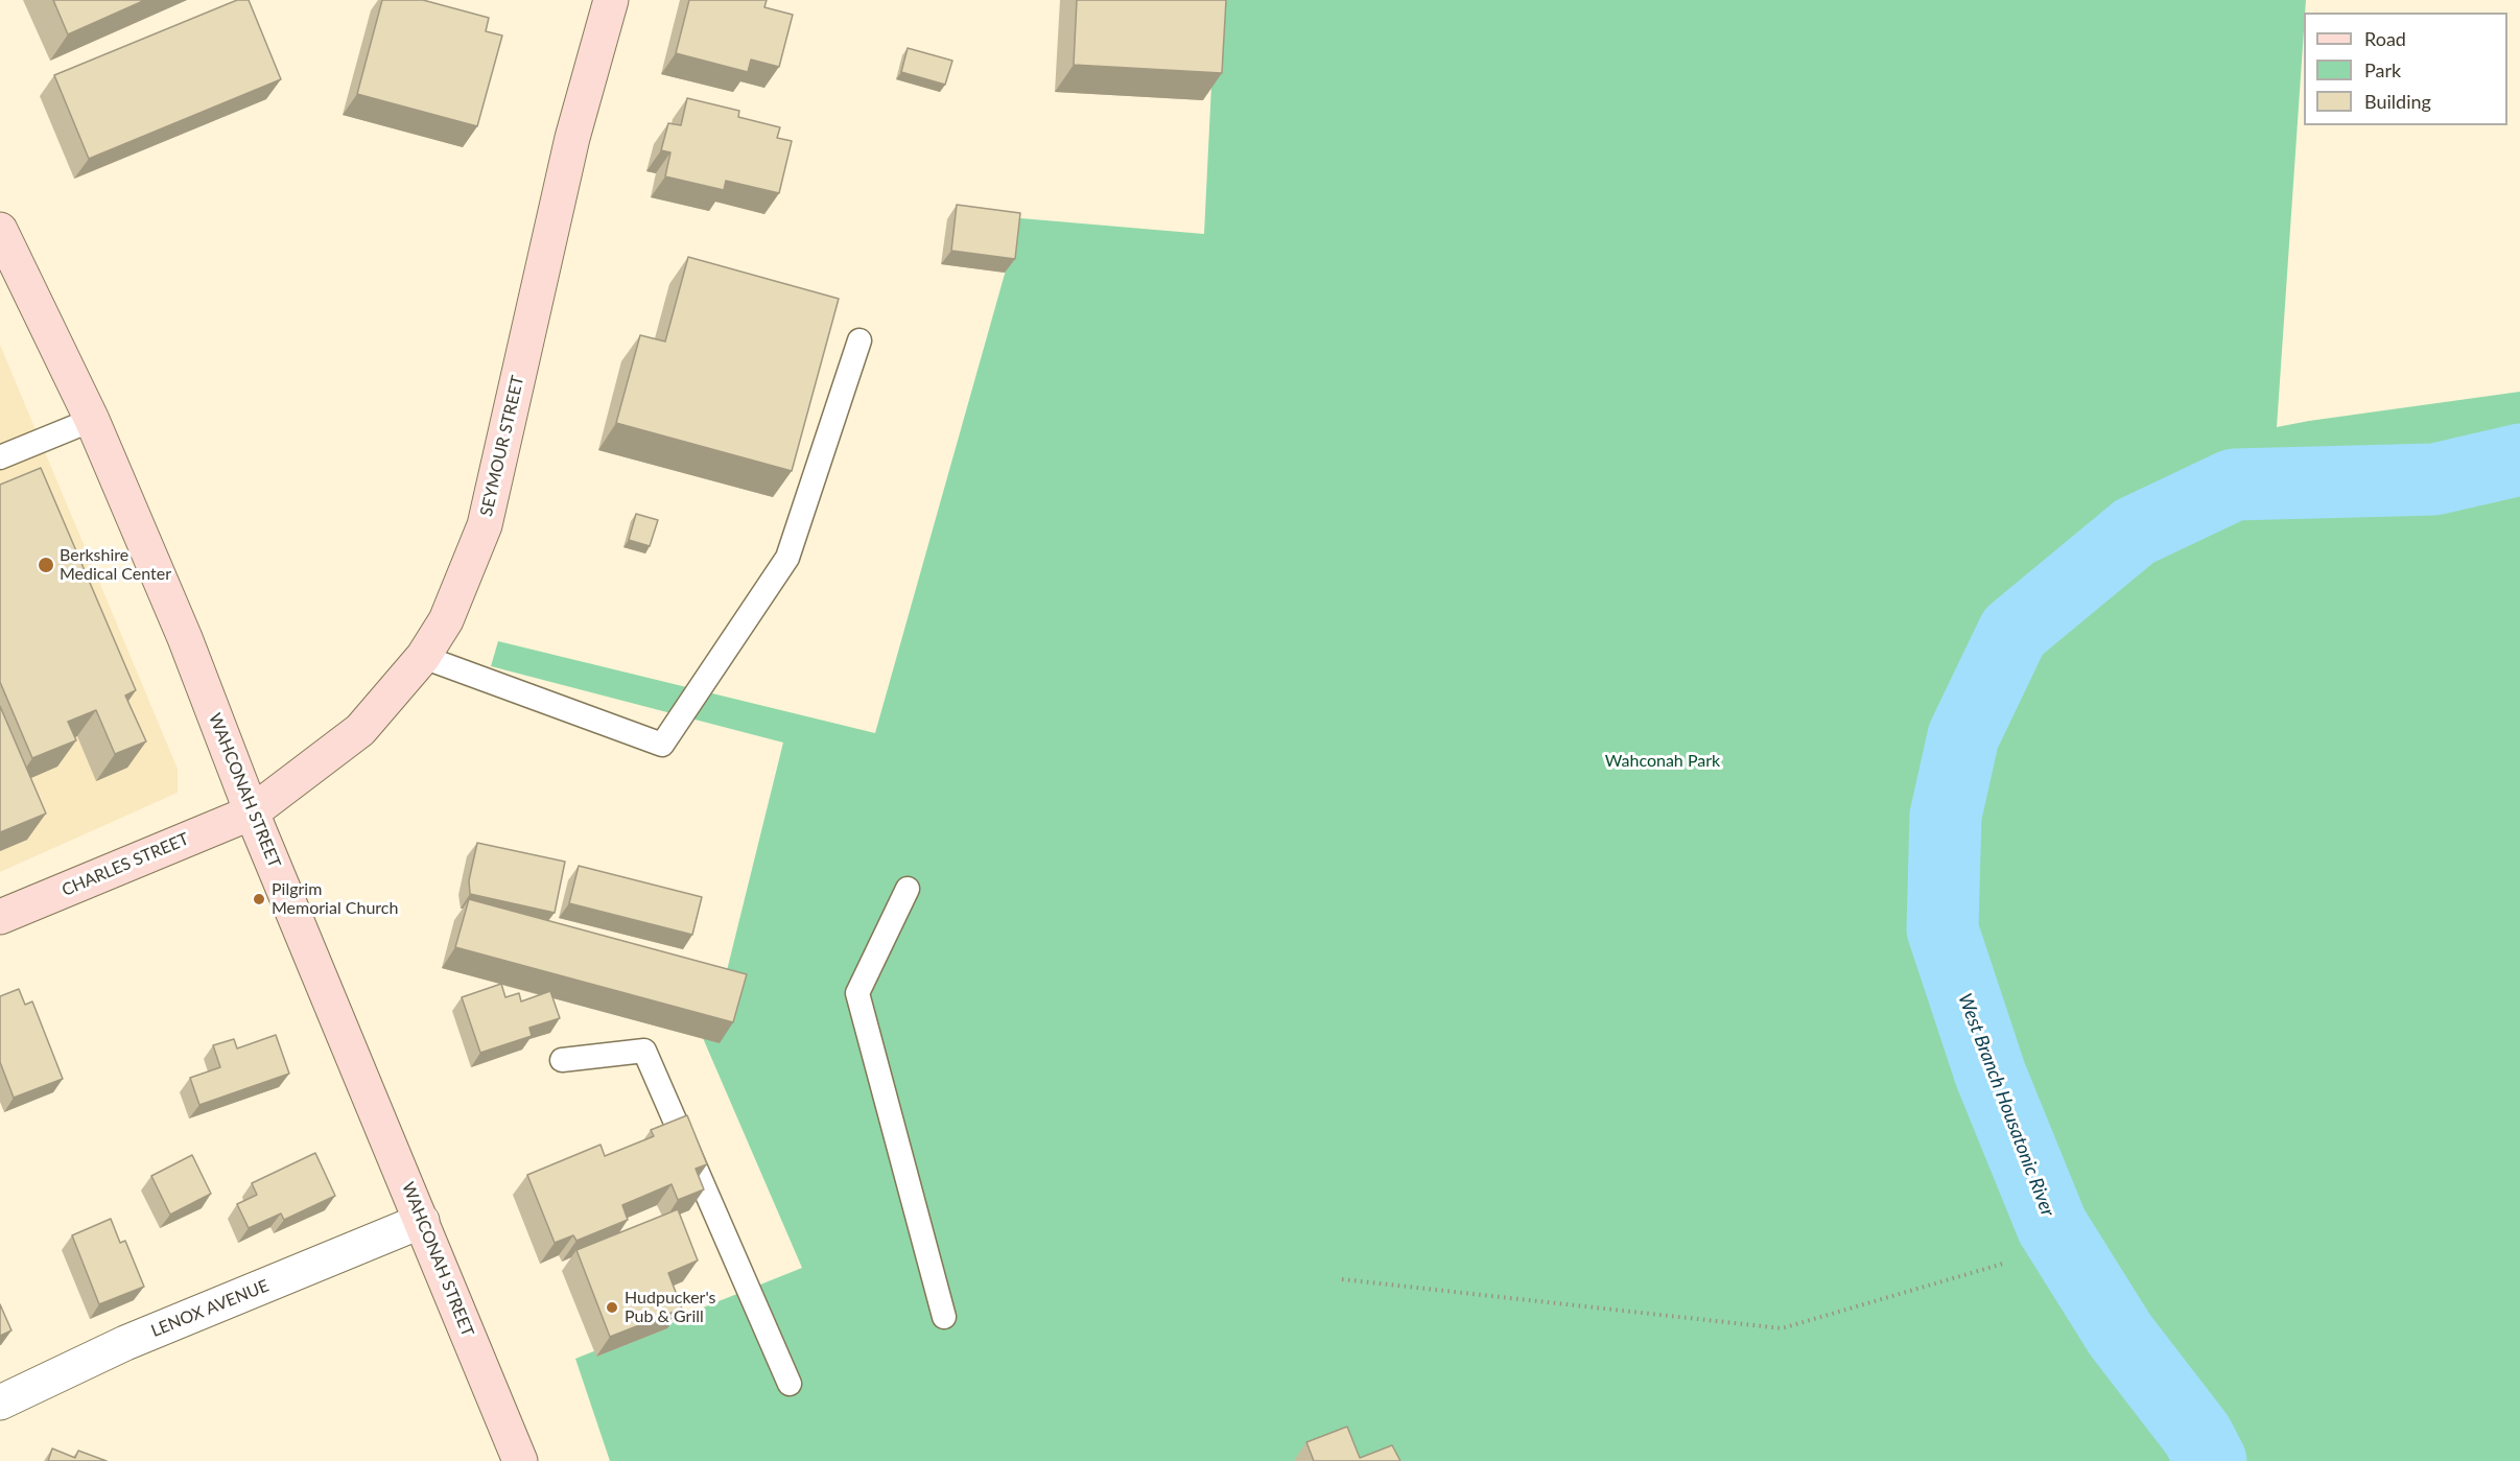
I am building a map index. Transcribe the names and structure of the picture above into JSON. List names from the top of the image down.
{
  "streets": {
    "street": [
      "SEYMOUR STREET",
      "WAHCONAH STREET",
      "CHARLES STREET",
      "LENOX AVENUE"
    ]
  },
  "crossings": [
    ["SEYMOUR STREET", "WAHCONAH STREET"],
    ["SEYMOUR STREET", "CHARLES STREET"],
    ["WAHCONAH STREET", "CHARLES STREET"],
    ["WAHCONAH STREET", "LENOX AVENUE"]
  ],
  "water": ["West Branch Housatonic River"],
  "parks": ["Wahconah Park"],
  "places": ["Berkshire Medical Center", "Pilgrim Memorial Church", "Hudpucker's Pub & Grill"],
  "legend": ["Road", "Park", "Building"]
}
